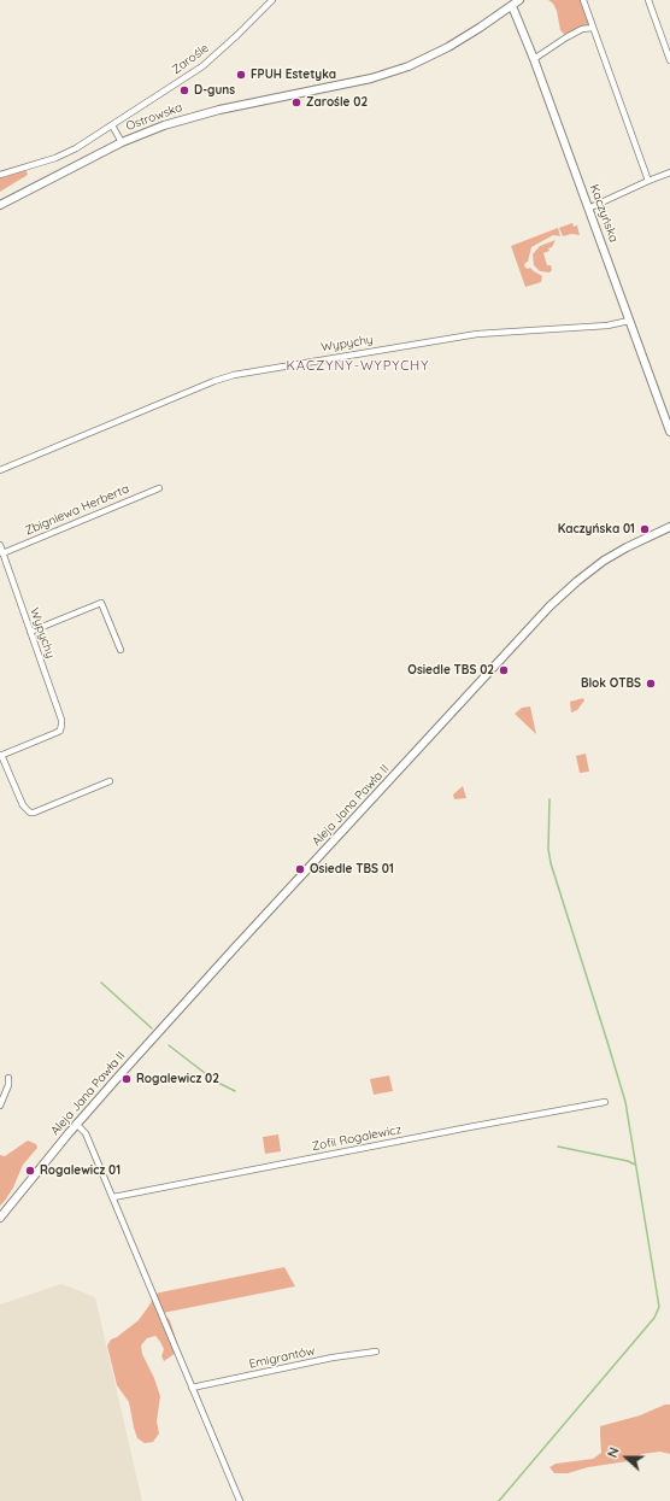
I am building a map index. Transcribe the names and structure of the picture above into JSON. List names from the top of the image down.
{
  "streets": {
    "street": [
      "Zarośle",
      "Ostrowska",
      "Kaczyńska",
      "Wypychy",
      "Zbigniewa Herberta",
      "Aleja Jana Pawła II",
      "Zofii Rogalewicz",
      "Emigrantów"
    ]
  },
  "crossings": [
    ["Ostrowska", "Kaczyńska"],
    ["Kaczyńska", "Wypychy"],
    ["Wypychy", "Zbigniewa Herberta"]
  ],
  "districts": ["KACZYNY-WYPYCHY"],
  "places": [
    "FPUH Estetyka",
    "D-guns",
    "Zarośle 02",
    "Kaczyńska 01",
    "Osiedle TBS 02",
    "Blok OTBS",
    "Osiedle TBS 01",
    "Rogalewicz 02",
    "Rogalewicz 01"
  ],
  "north": "left"
}
